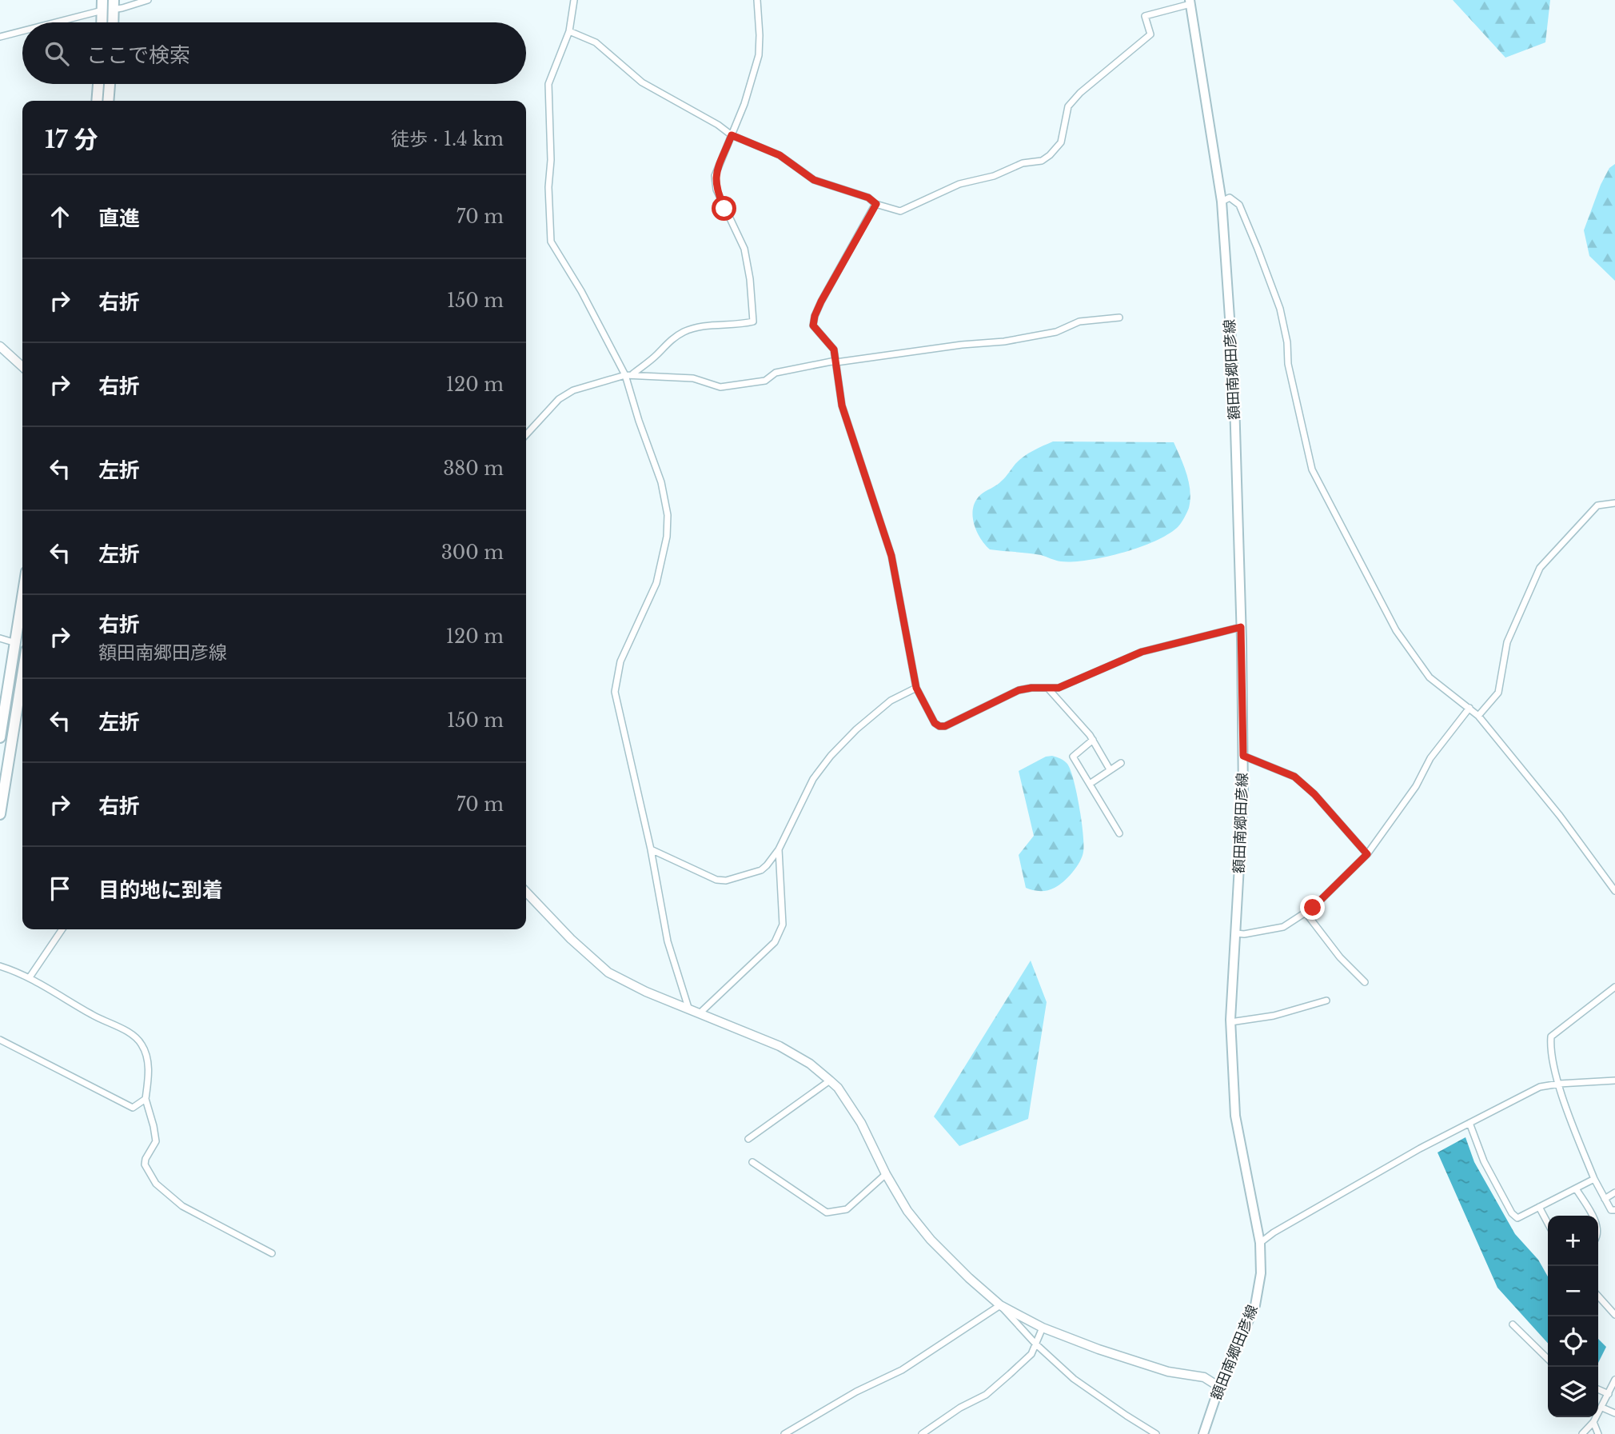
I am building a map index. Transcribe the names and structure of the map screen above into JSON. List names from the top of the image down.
{
  "streets": {
    "main road": ["額田南郷田彦線"]
  },
  "page": {
    "search": "ここで検索",
    "heading": ["17 分", "徒歩 · 1.4 km"],
    "list": [
      ["直進", "70 m"],
      ["右折", "150 m"],
      ["右折", "120 m"],
      ["左折", "380 m"],
      ["左折", "300 m"],
      ["右折", "額田南郷田彦線", "120 m"],
      ["左折", "150 m"],
      ["右折", "70 m"],
      "目的地に到着"
    ],
    "map_buttons": ["+", "−"]
  }
}
